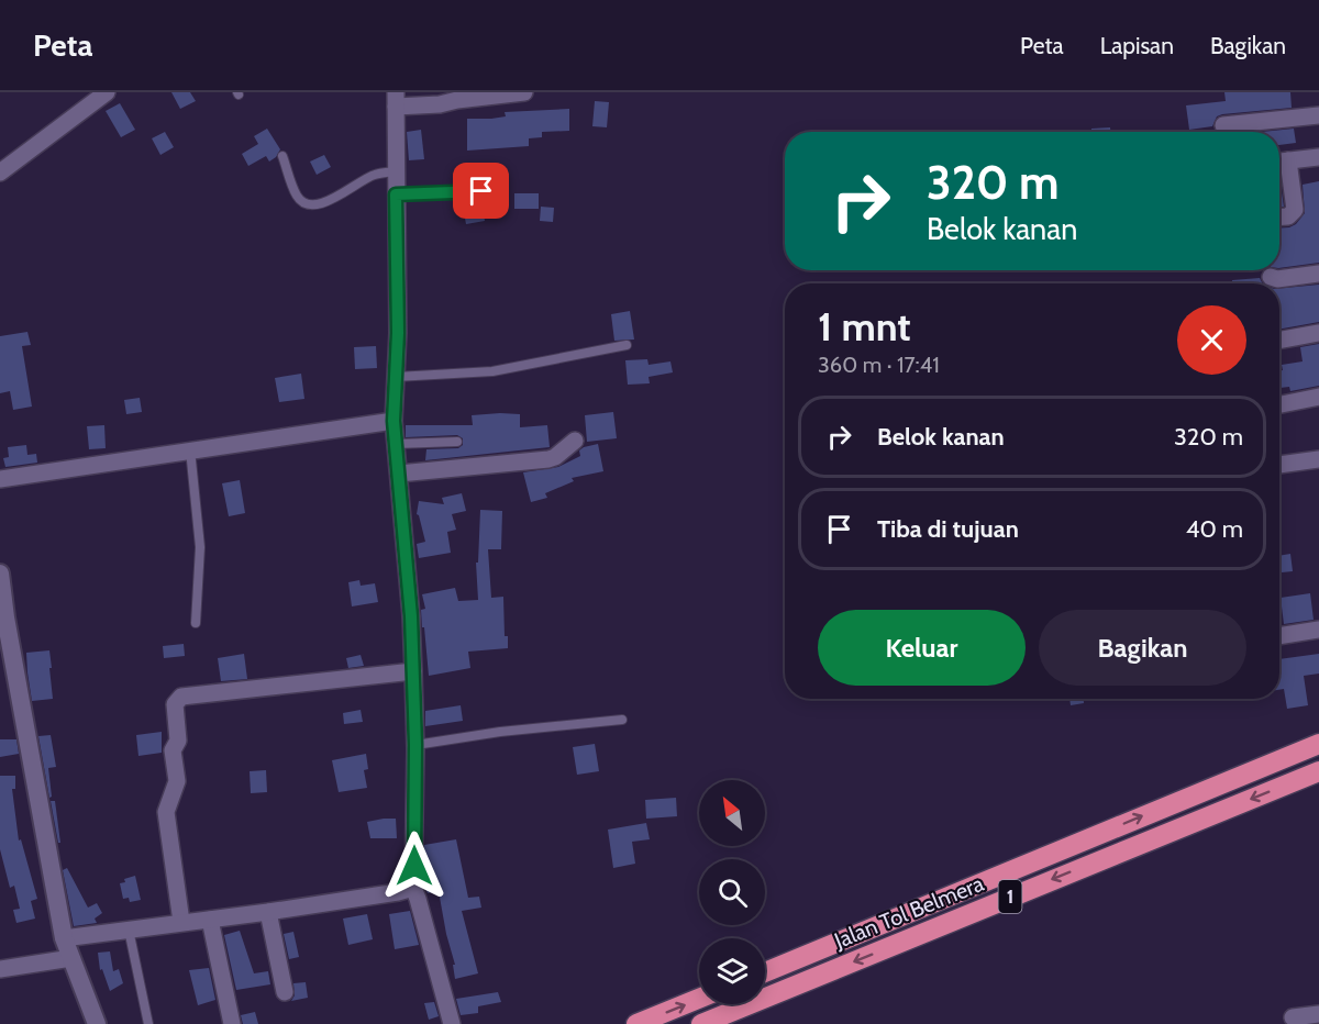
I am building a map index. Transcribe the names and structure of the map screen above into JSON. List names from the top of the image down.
{
  "streets": {
    "highway": ["1", "Jalan Tol Belmera"]
  },
  "north": "top left",
  "page": {
    "header": "Peta",
    "nav": ["Peta", "Lapisan", "Bagikan"],
    "turn": ["320 m", "Belok kanan"],
    "heading": ["1 mnt", "360 m · 17:41"],
    "list": [
      {
        "name": "Belok kanan",
        "value": "320 m"
      },
      {
        "name": "Tiba di tujuan",
        "value": "40 m"
      }
    ],
    "buttons": ["Keluar", "Bagikan"]
  }
}
